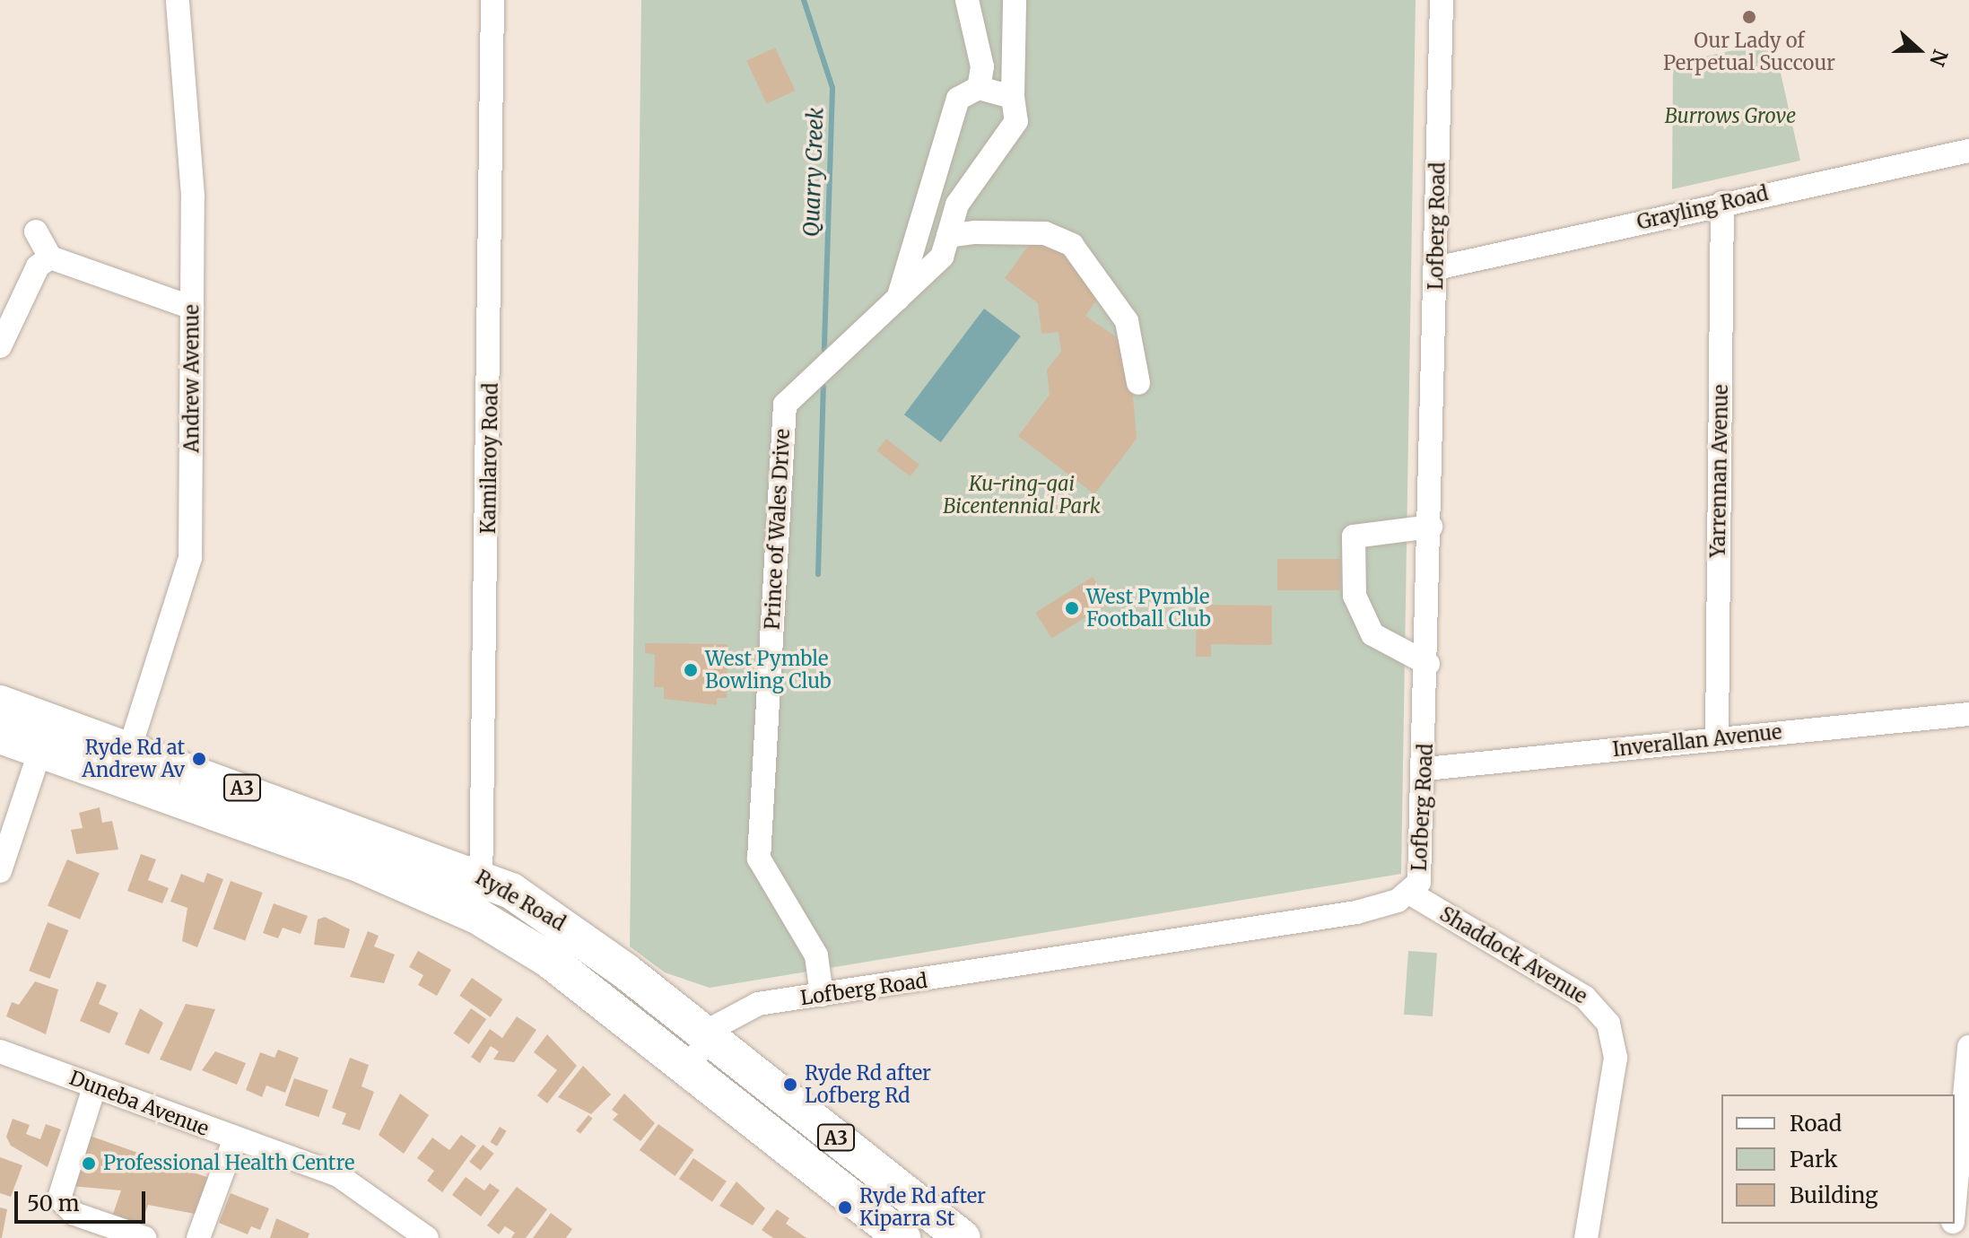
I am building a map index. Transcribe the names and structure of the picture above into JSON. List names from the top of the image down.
{
  "streets": {
    "highway": ["A3", "Ryde Road"],
    "street": [
      "Grayling Road",
      "Lofberg Road",
      "Andrew Avenue",
      "Kamilaroy Road",
      "Yarrennan Avenue",
      "Prince of Wales Drive",
      "Inverallan Avenue",
      "Shaddock Avenue",
      "Duneba Avenue"
    ]
  },
  "crossings": [
    ["Grayling Road", "Lofberg Road"],
    ["Grayling Road", "Yarrennan Avenue"],
    ["Lofberg Road", "Prince of Wales Drive"],
    ["Lofberg Road", "Inverallan Avenue"],
    ["Lofberg Road", "Ryde Road"],
    ["Lofberg Road", "Shaddock Avenue"],
    ["Andrew Avenue", "Ryde Road"],
    ["Kamilaroy Road", "Ryde Road"],
    ["Yarrennan Avenue", "Inverallan Avenue"]
  ],
  "water": ["Quarry Creek"],
  "parks": ["Burrows Grove", "Ku-ring-gai Bicentennial Park"],
  "places": [
    "Our Lady of Perpetual Succour",
    "West Pymble Football Club",
    "West Pymble Bowling Club",
    "Ryde Rd at Andrew Av",
    "Ryde Rd after Lofberg Rd",
    "Professional Health Centre",
    "Ryde Rd after Kiparra St"
  ],
  "legend": ["Road", "Park", "Building"],
  "scale_bar": "50 m",
  "north": "right"
}
